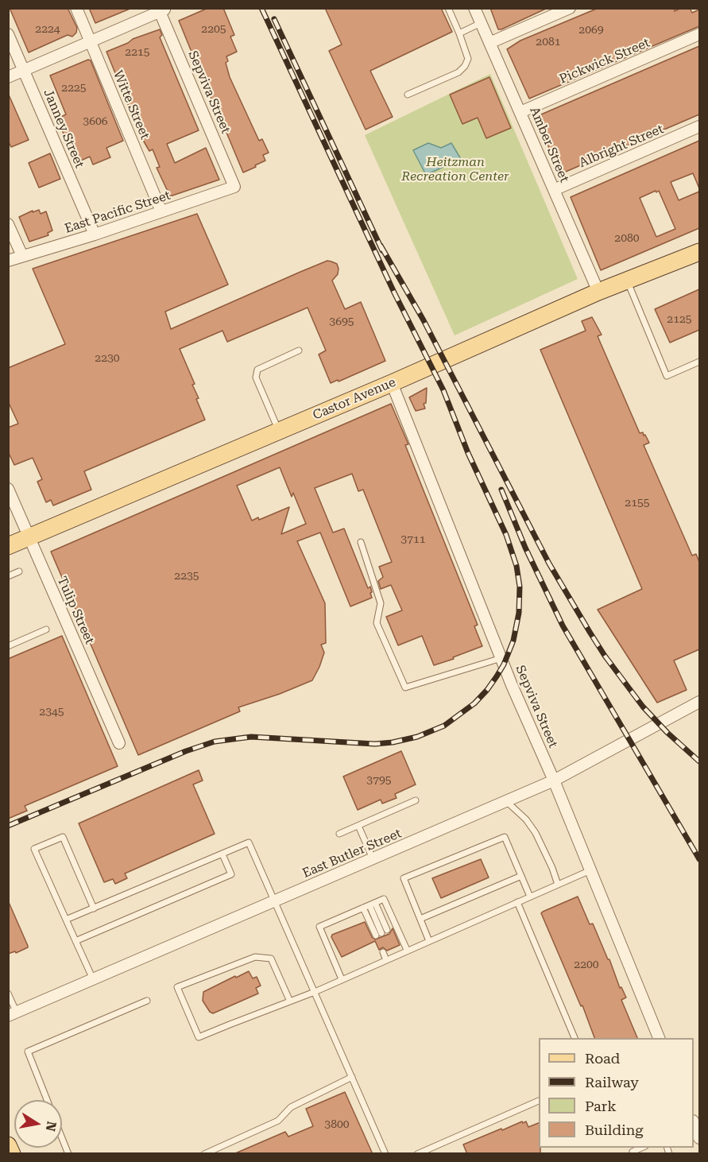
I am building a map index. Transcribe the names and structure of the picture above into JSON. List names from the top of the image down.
{
  "streets": {
    "main road": ["Castor Avenue"],
    "street": [
      "Pickwick Street",
      "Sepviva Street",
      "Witte Street",
      "Janney Street",
      "Amber Street",
      "Albright Street",
      "East Pacific Street",
      "Tulip Street",
      "East Butler Street"
    ]
  },
  "crossings": [
    ["Pickwick Street", "Amber Street"],
    ["Sepviva Street", "East Pacific Street"],
    ["Sepviva Street", "Castor Avenue"],
    ["Sepviva Street", "East Butler Street"],
    ["Witte Street", "East Pacific Street"],
    ["Janney Street", "East Pacific Street"],
    ["Amber Street", "Albright Street"],
    ["Amber Street", "Castor Avenue"],
    ["Castor Avenue", "Tulip Street"]
  ],
  "parks": ["Heitzman Recreation Center"],
  "house_numbers": [
    "2224",
    "2205",
    "2069",
    "2081",
    "2215",
    "2225",
    "3606",
    "2080",
    "2125",
    "3695",
    "2230",
    "2155",
    "3711",
    "2235",
    "2345",
    "3795",
    "2200",
    "3800"
  ],
  "legend": [
    "Road",
    "Railway",
    "Park",
    "Building"
  ],
  "north": "right"
}
